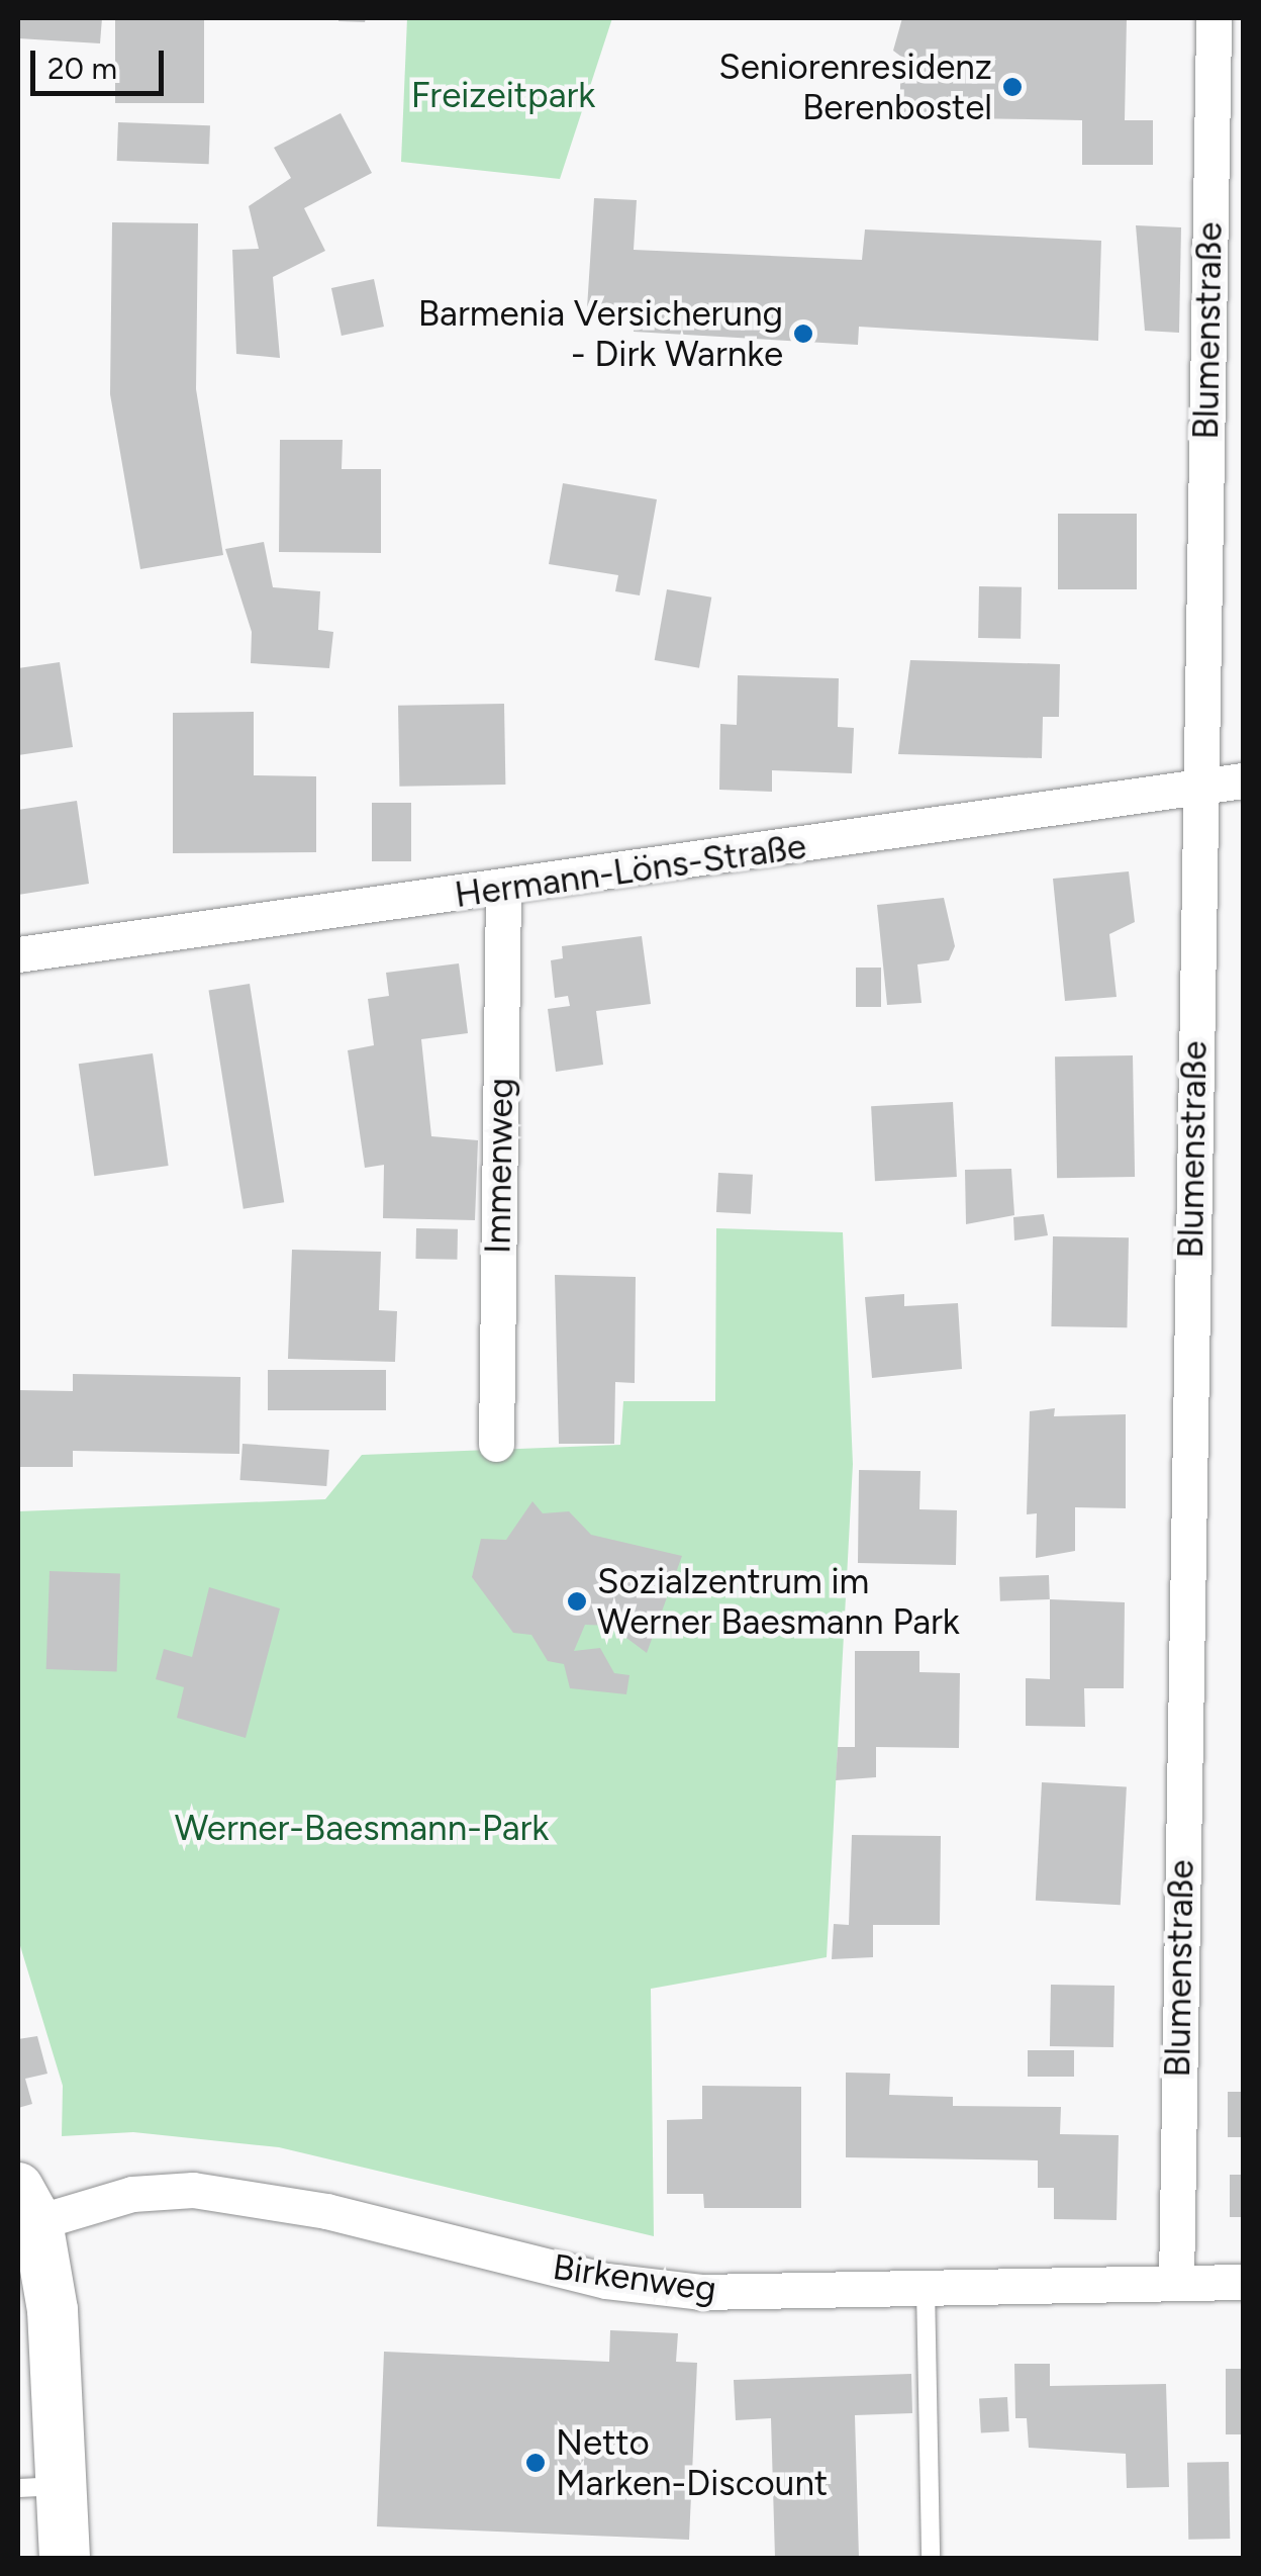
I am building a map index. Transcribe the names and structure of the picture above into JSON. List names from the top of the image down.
{
  "streets": {
    "street": [
      "Blumenstraße",
      "Hermann-Löns-Straße",
      "Immenweg",
      "Birkenweg"
    ]
  },
  "crossings": [
    ["Blumenstraße", "Hermann-Löns-Straße"],
    ["Blumenstraße", "Birkenweg"],
    ["Hermann-Löns-Straße", "Immenweg"]
  ],
  "parks": ["Freizeitpark", "Werner-Baesmann-Park"],
  "places": [
    "Seniorenresidenz Berenbostel",
    "Barmenia Versicherung - Dirk Warnke",
    "Sozialzentrum im Werner Baesmann Park",
    "Netto Marken-Discount"
  ],
  "scale_bar": "20 m"
}
